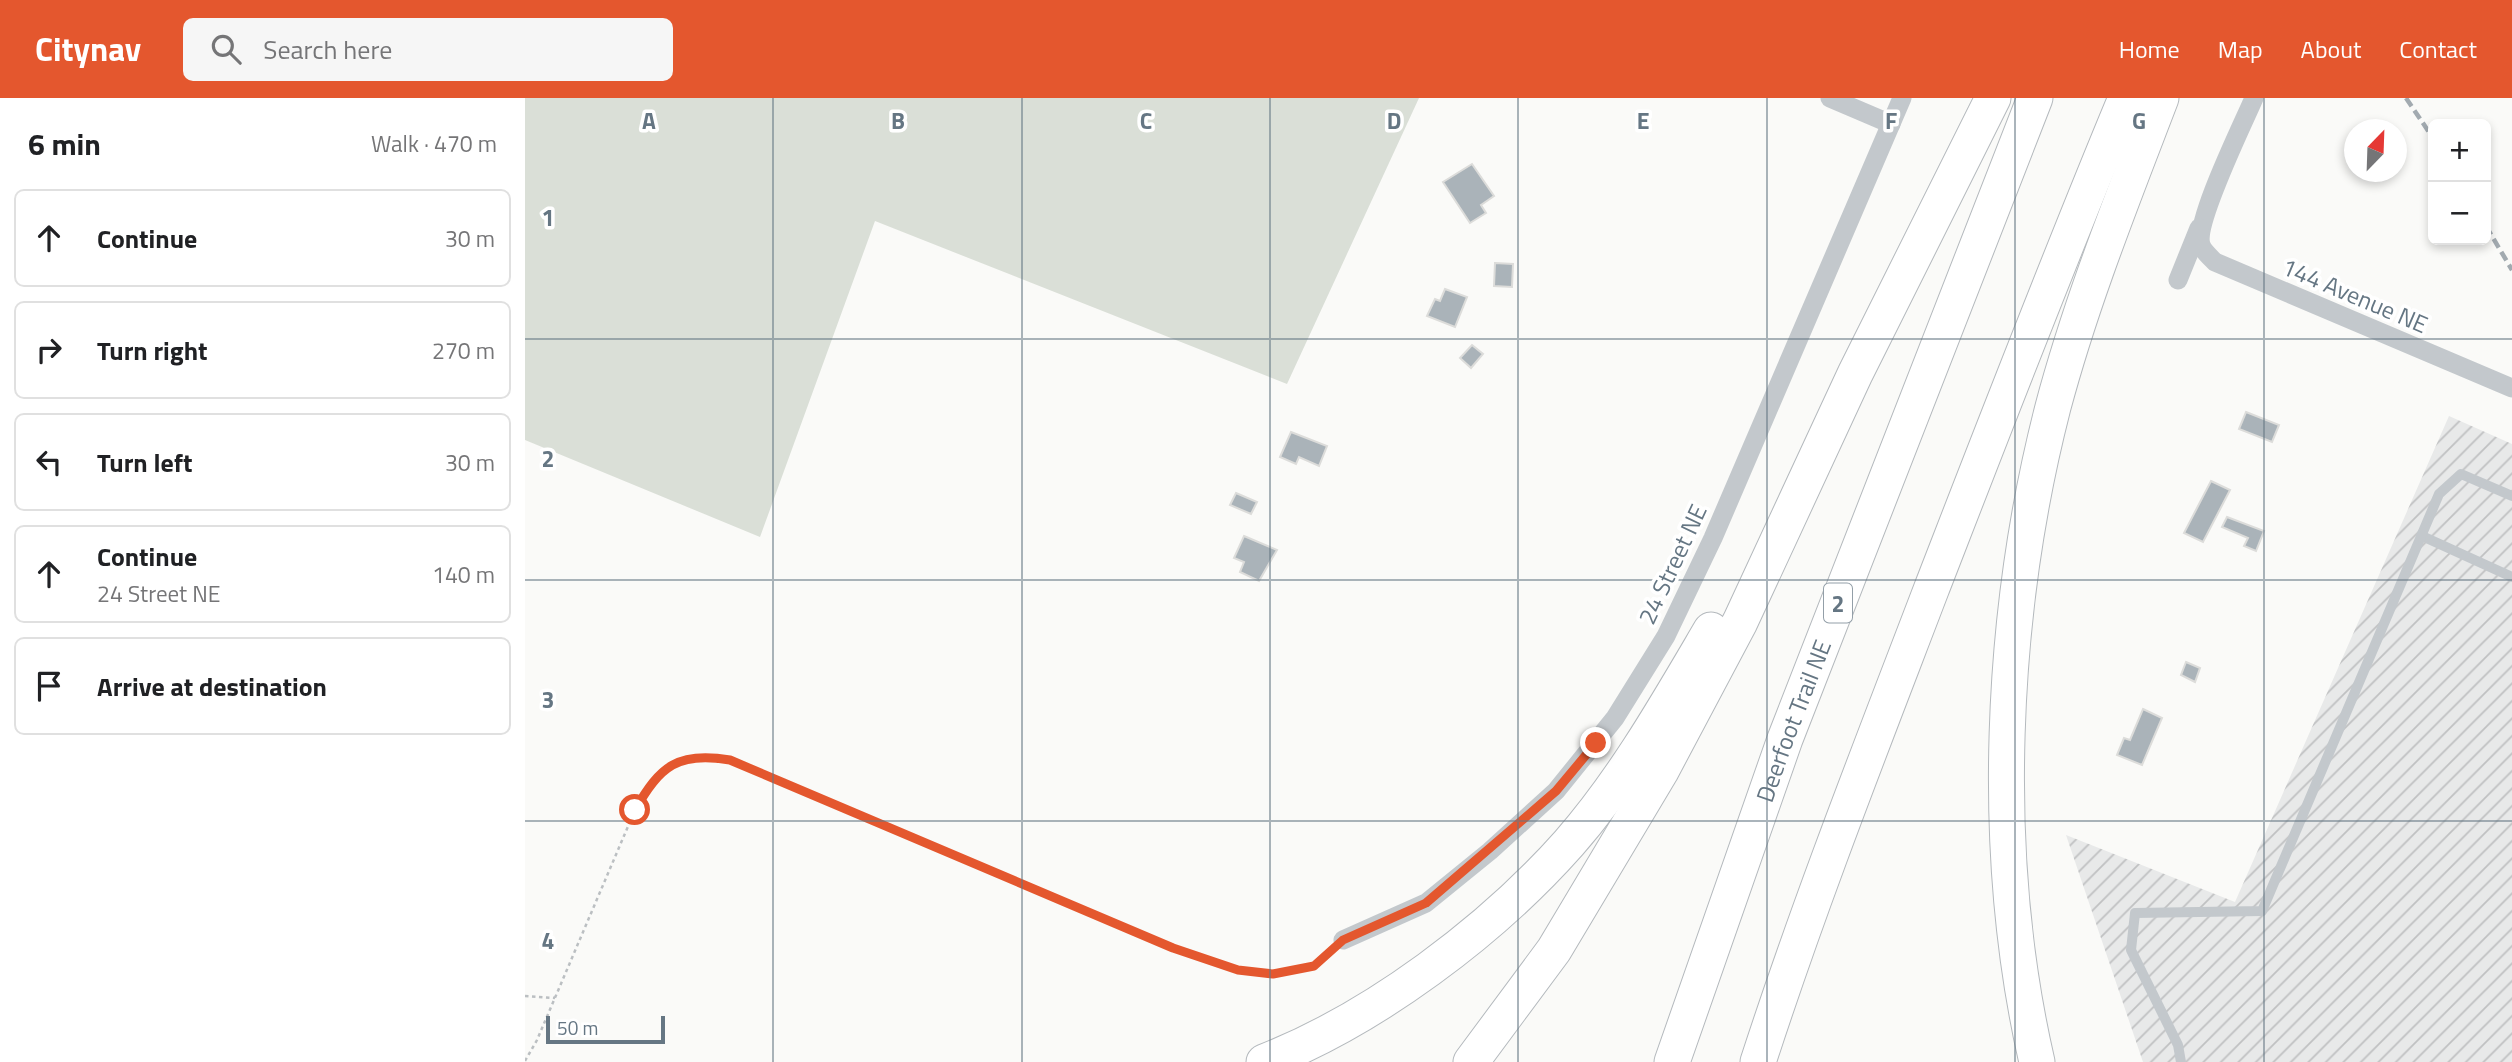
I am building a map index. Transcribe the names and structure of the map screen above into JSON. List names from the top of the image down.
{
  "streets": {
    "highway": ["2", "Deerfoot Trail NE"],
    "street": ["144 Avenue NE", "24 Street NE"]
  },
  "scale_bar": "50 m",
  "north": "top right",
  "page": {
    "header": "Citynav",
    "search": "Search here",
    "nav": [
      "Home",
      "Map",
      "About",
      "Contact"
    ],
    "heading": ["6 min", "Walk · 470 m"],
    "map_buttons": ["+", "−"],
    "list": [
      ["Continue", "30 m"],
      ["Turn right", "270 m"],
      ["Turn left", "30 m"],
      ["Continue", "24 Street NE", "140 m"],
      "Arrive at destination"
    ],
    "scale": "50 m"
  },
  "grid": {
    "columns": [
      "A",
      "B",
      "C",
      "D",
      "E",
      "F",
      "G"
    ],
    "rows": [
      "1",
      "2",
      "3",
      "4"
    ]
  }
}
